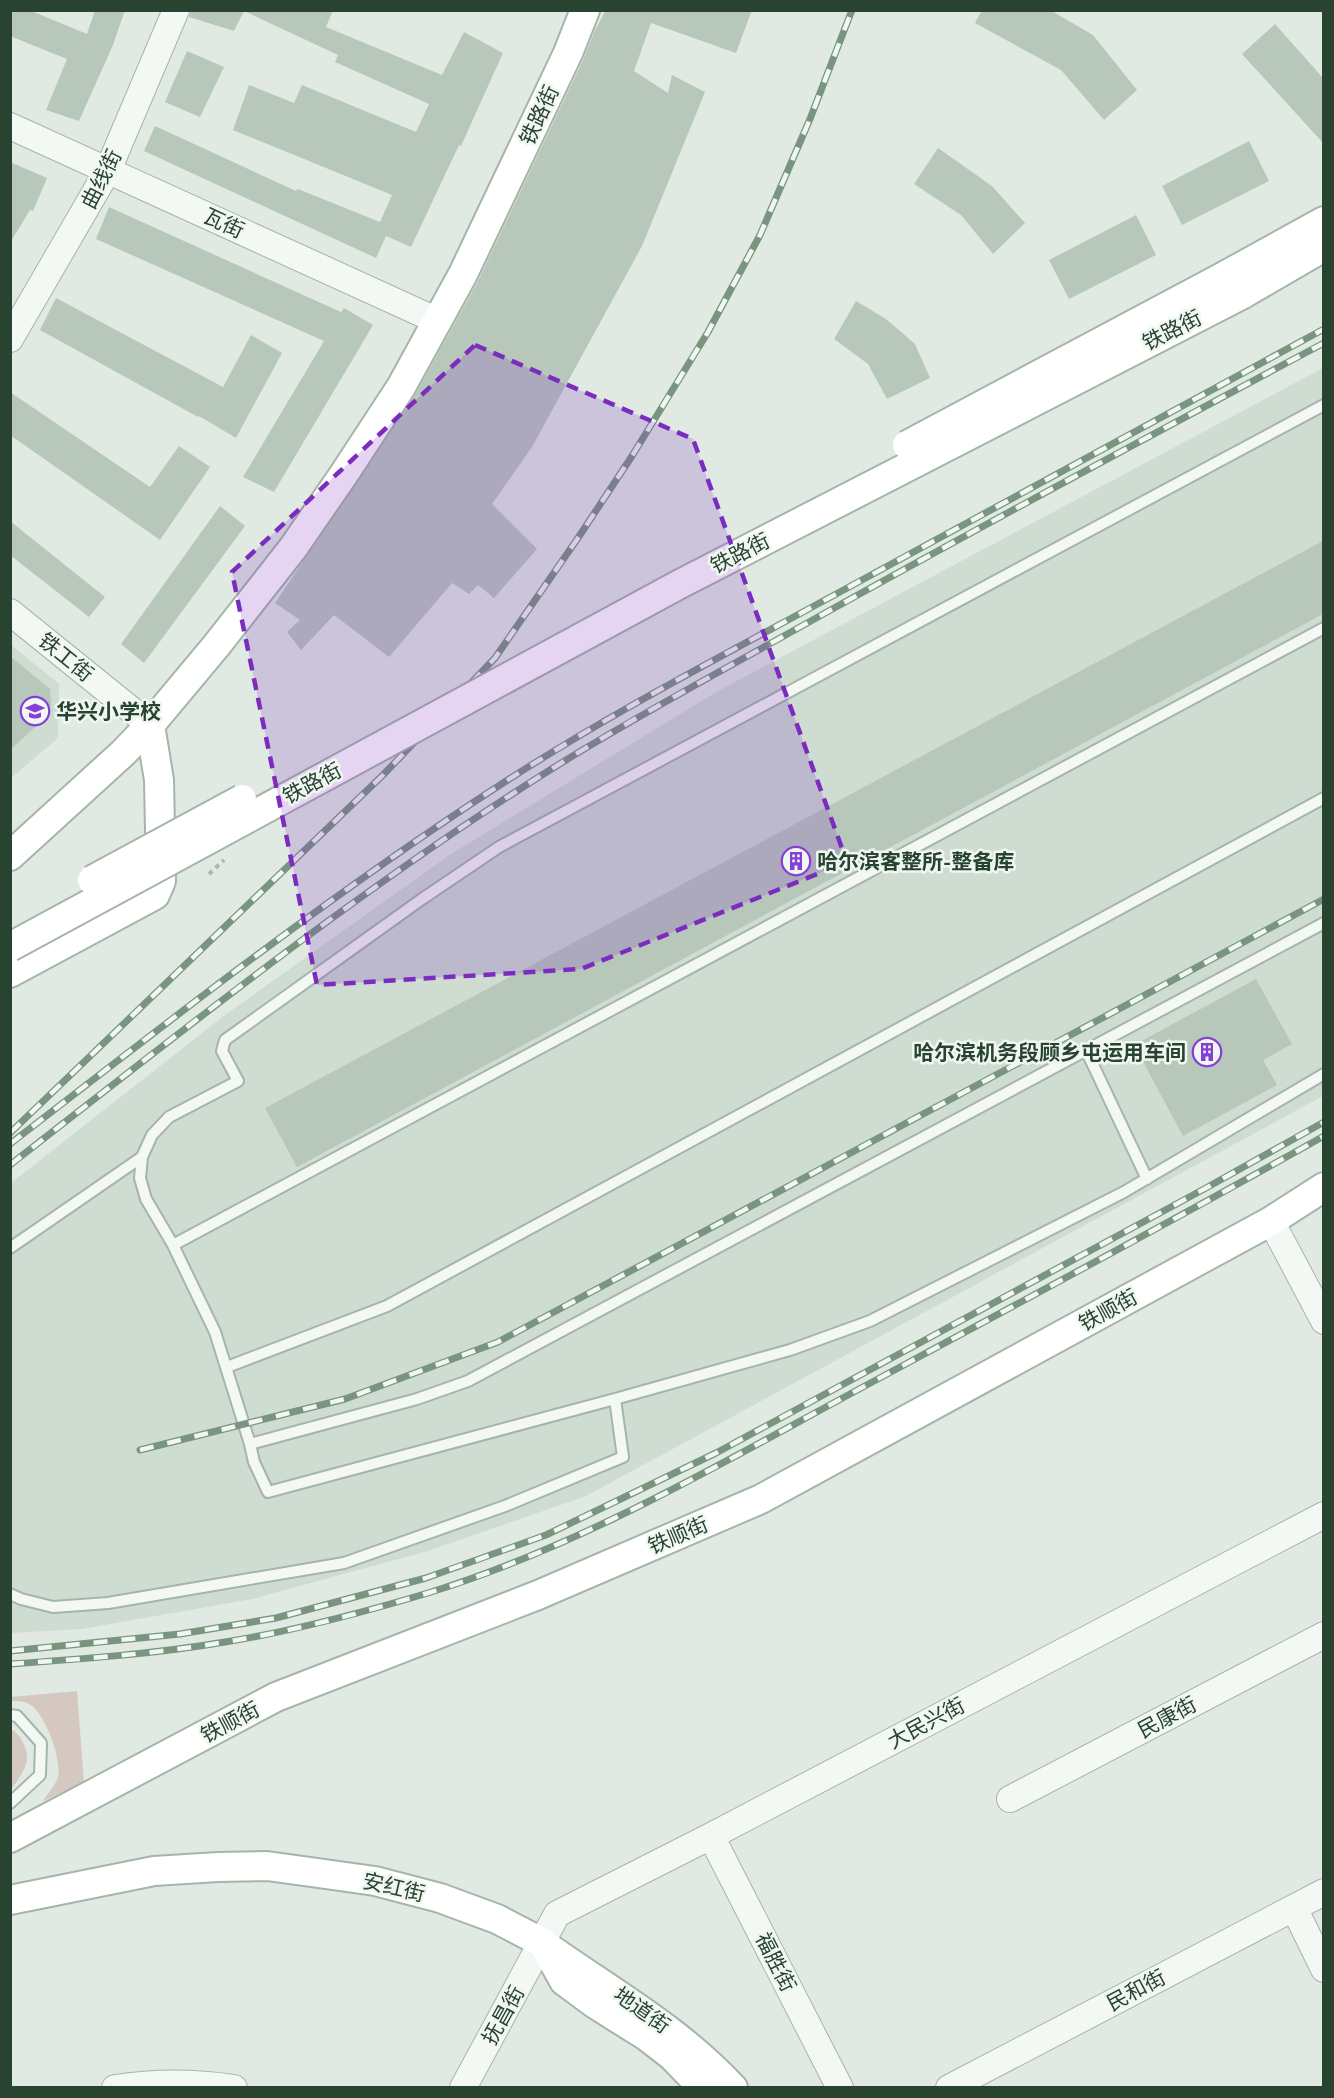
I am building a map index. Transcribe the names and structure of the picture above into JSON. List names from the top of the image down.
{
  "streets": {
    "main road": [
      "铁路街",
      "铁顺街",
      "安红街",
      "地道街"
    ],
    "street": [
      "曲线街",
      "瓦街",
      "铁工街",
      "民康街",
      "大民兴街",
      "福胜街",
      "民和街",
      "抚昌街"
    ]
  },
  "crossings": [
    ["铁路街", "瓦街"],
    ["铁路街", "铁工街"],
    ["曲线街", "瓦街"],
    ["大民兴街", "安红街"],
    ["大民兴街", "福胜街"],
    ["大民兴街", "地道街"],
    ["大民兴街", "抚昌街"],
    ["安红街", "地道街"],
    ["安红街", "抚昌街"],
    ["地道街", "抚昌街"]
  ],
  "places": {
    "school or university": ["华兴小学校"],
    "building": ["哈尔滨客整所-整备库", "哈尔滨机务段顾乡屯运用车间"]
  }
}
